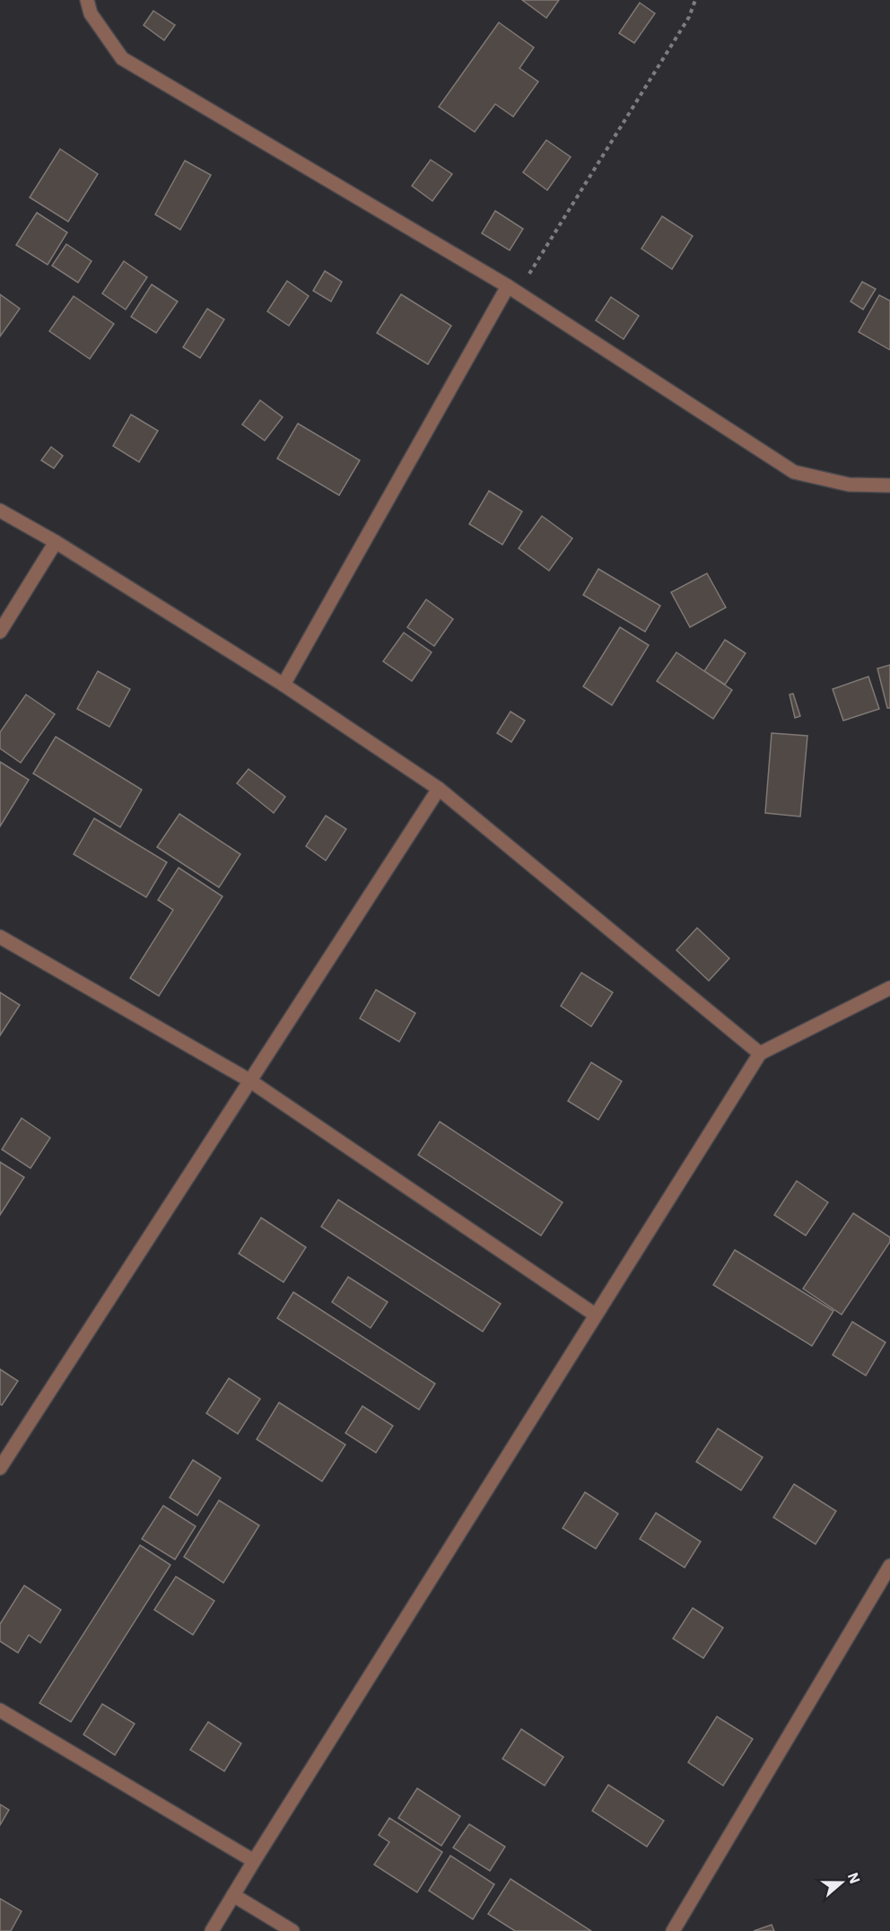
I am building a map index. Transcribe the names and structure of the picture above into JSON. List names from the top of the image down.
{
  "north": "right"
}
